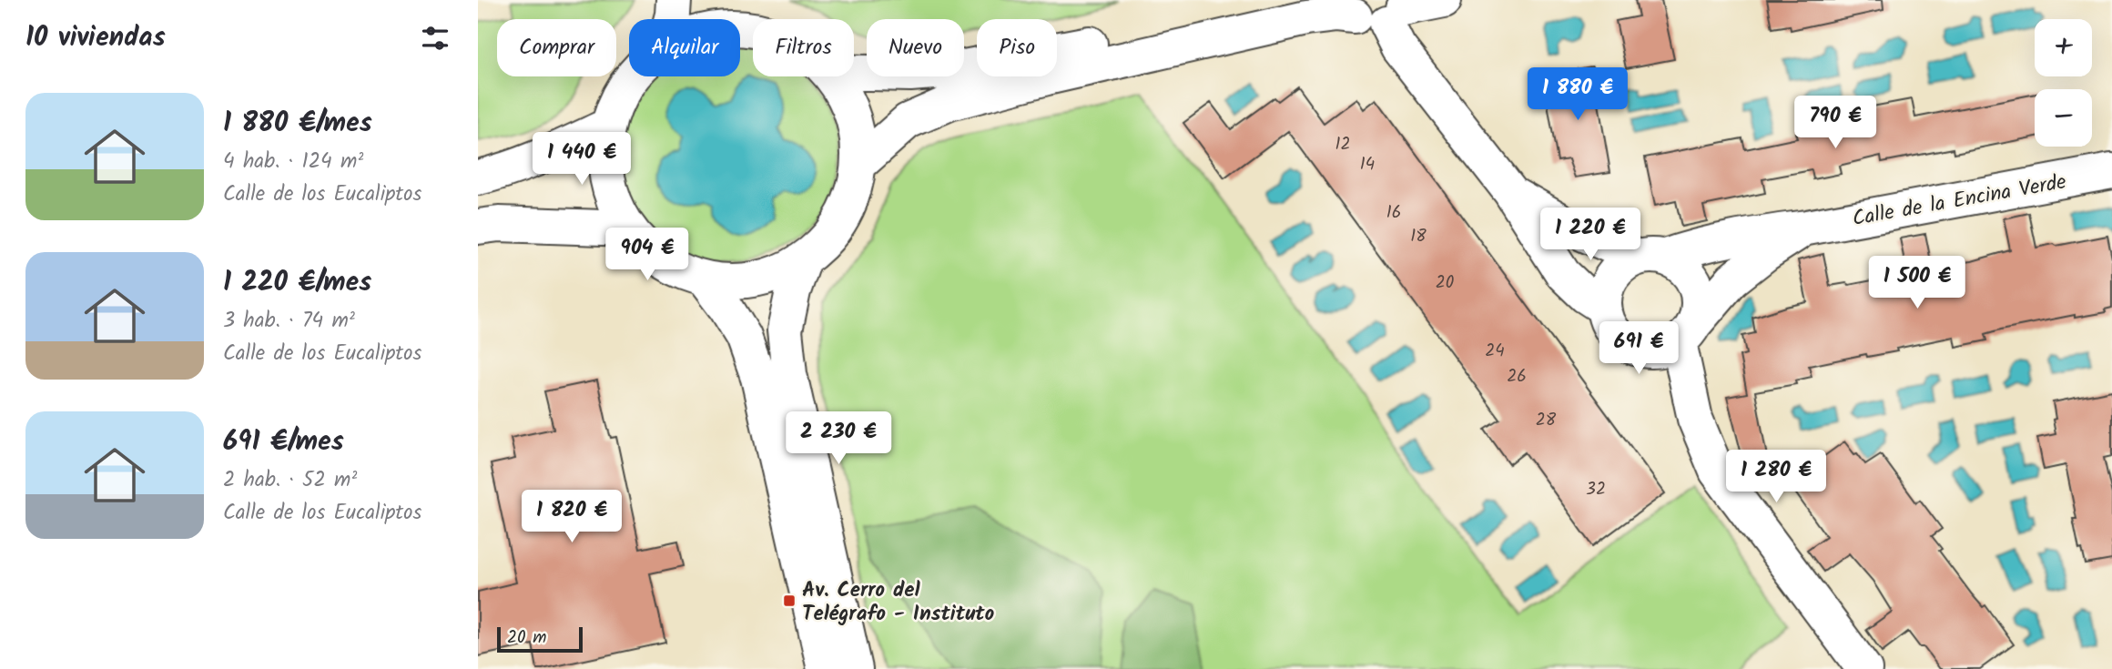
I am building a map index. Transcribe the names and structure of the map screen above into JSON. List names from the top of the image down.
{
  "streets": {
    "street": ["Calle de la Encina Verde"]
  },
  "places": {
    "transit": ["Av. Cerro del Telégrafo - Instituto"]
  },
  "house_numbers": [
    "12",
    "14",
    "16",
    "18",
    "20",
    "24",
    "26",
    "28",
    "32"
  ],
  "scale_bar": "20 m",
  "page": {
    "heading": "10 viviendas",
    "map_buttons": ["+", "−"],
    "chip": [
      "Comprar",
      "Alquilar",
      "Filtros",
      "Nuevo",
      "Piso"
    ],
    "price": [
      "1 880 €",
      "790 €",
      "1 440 €",
      "1 220 €",
      "904 €",
      "1 500 €",
      "691 €",
      "2 230 €",
      "1 280 €",
      "1 820 €"
    ],
    "list": [
      {
        "name": "1 880 €/mes",
        "note": "4 hab. · 124 m² · Calle de los Eucaliptos"
      },
      {
        "name": "1 220 €/mes",
        "note": "3 hab. · 74 m² · Calle de los Eucaliptos"
      },
      {
        "name": "691 €/mes",
        "note": "2 hab. · 52 m² · Calle de los Eucaliptos"
      }
    ],
    "scale": "20 m"
  }
}
